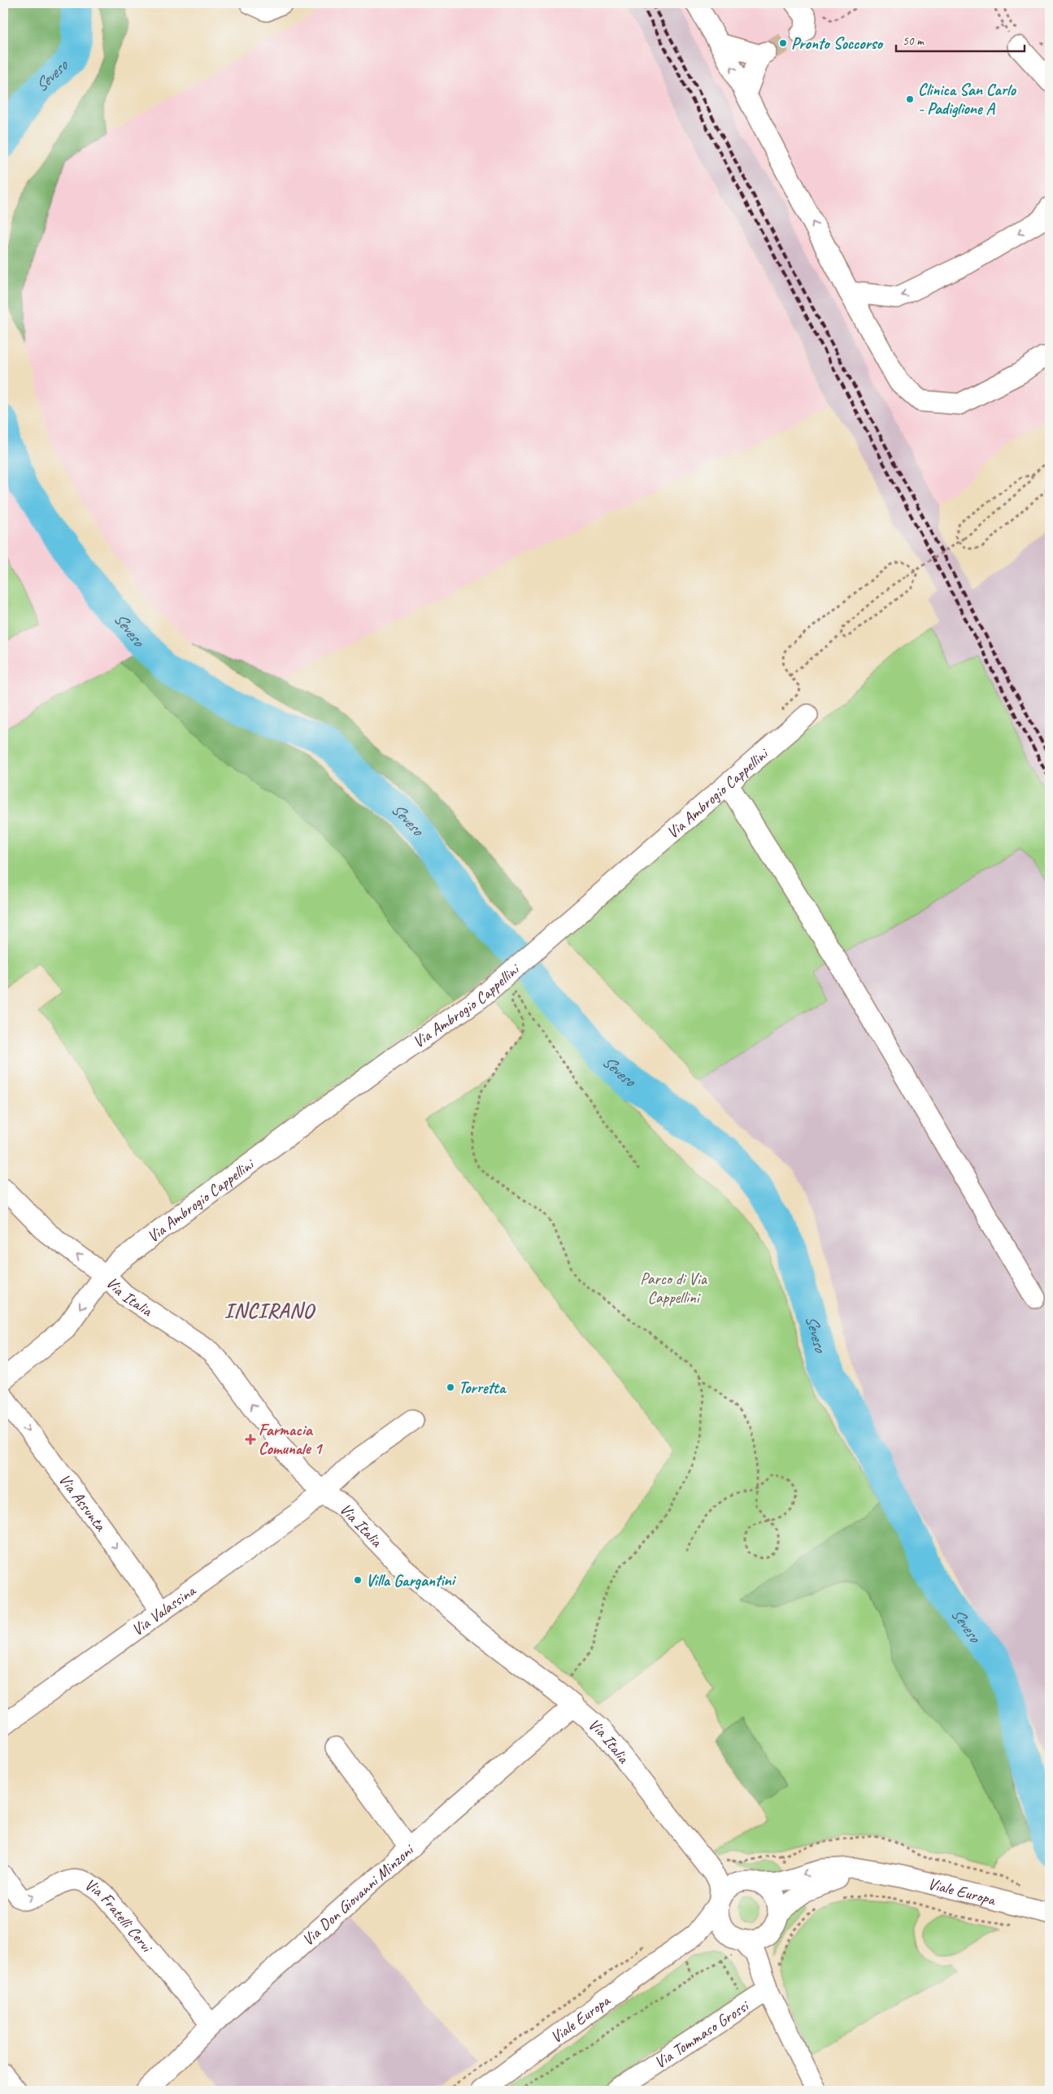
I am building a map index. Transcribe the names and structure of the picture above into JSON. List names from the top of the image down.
{
  "streets": {
    "street": [
      "Via Ambrogio Cappellini",
      "Via Italia",
      "Via Assunta",
      "Via Valassina",
      "Viale Europa",
      "Via Don Giovanni Minzoni",
      "Via Fratelli Cervi",
      "Via Tommaso Grossi"
    ]
  },
  "crossings": [
    ["Via Ambrogio Cappellini", "Via Italia"],
    ["Via Italia", "Via Valassina"],
    ["Via Italia", "Viale Europa"],
    ["Via Italia", "Via Don Giovanni Minzoni"],
    ["Via Assunta", "Via Valassina"],
    ["Via Don Giovanni Minzoni", "Via Fratelli Cervi"]
  ],
  "one_way": ["Via Italia", "Via Assunta", "Via Fratelli Cervi"],
  "districts": ["INCIRANO"],
  "water": ["Seveso"],
  "parks": ["Parco di Via Cappellini"],
  "places": {
    "other": [
      "Pronto Soccorso",
      "Clinica San Carlo - Padiglione A",
      "Torretta",
      "Villa Gargantini"
    ],
    "health": ["Farmacia Comunale 1"]
  },
  "scale_bar": "50 m"
}
